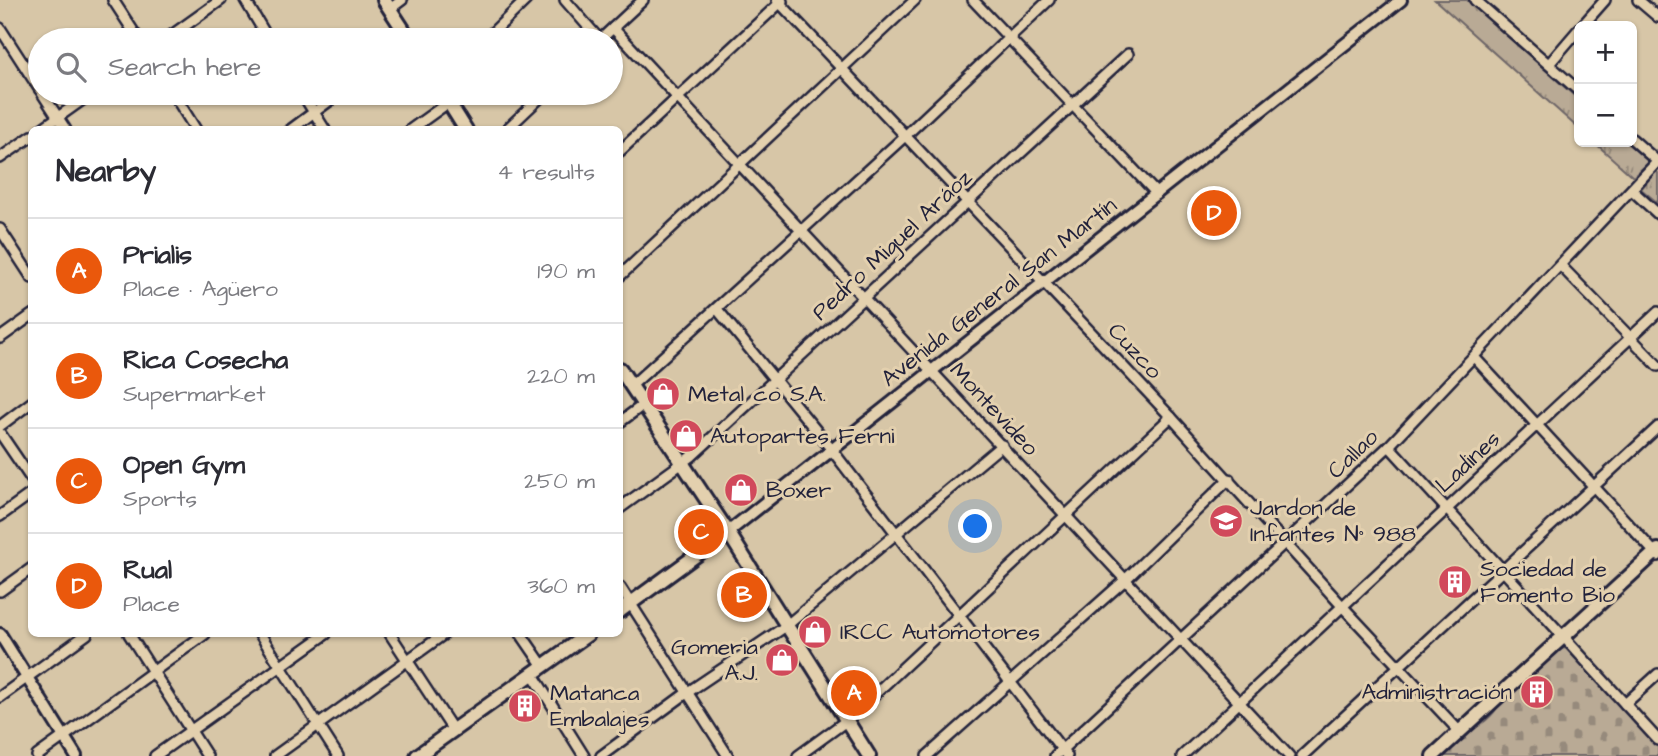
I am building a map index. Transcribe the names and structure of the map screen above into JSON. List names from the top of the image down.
{
  "streets": {
    "main road": ["Avenida General San Martín"],
    "street": [
      "Pedro Miguel Aráoz",
      "Cuzco",
      "Montevideo",
      "Callao",
      "Ladines"
    ]
  },
  "crossings": [
    ["Pedro Miguel Aráoz", "Cuzco"],
    ["Pedro Miguel Aráoz", "Montevideo"],
    ["Avenida General San Martín", "Cuzco"],
    ["Avenida General San Martín", "Montevideo"],
    ["Cuzco", "Callao"],
    ["Cuzco", "Ladines"],
    ["Montevideo", "Callao"],
    ["Montevideo", "Ladines"]
  ],
  "places": {
    "shop": [
      "Metal co S.A.",
      "Autopartes Ferni",
      "Boxer",
      "IRCC Automotores",
      "Gomeria A.J."
    ],
    "school or university": ["Jardon de Infantes N° 988"],
    "building": ["Sociedad de Fomento Bio", "Administración", "Matanca Embalajes"]
  },
  "page": {
    "map_buttons": ["+", "−"],
    "search": "Search here",
    "heading": ["Nearby", "4 results"],
    "pins": [
      "D",
      "C",
      "B",
      "A"
    ],
    "list": [
      {
        "mark": "A",
        "name": "Prialis",
        "note": "Place · Agüero",
        "value": "190 m"
      },
      {
        "mark": "B",
        "name": "Rica Cosecha",
        "note": "Supermarket",
        "value": "220 m"
      },
      {
        "mark": "C",
        "name": "Open Gym",
        "note": "Sports",
        "value": "250 m"
      },
      {
        "mark": "D",
        "name": "Rual",
        "note": "Place",
        "value": "360 m"
      }
    ]
  }
}
